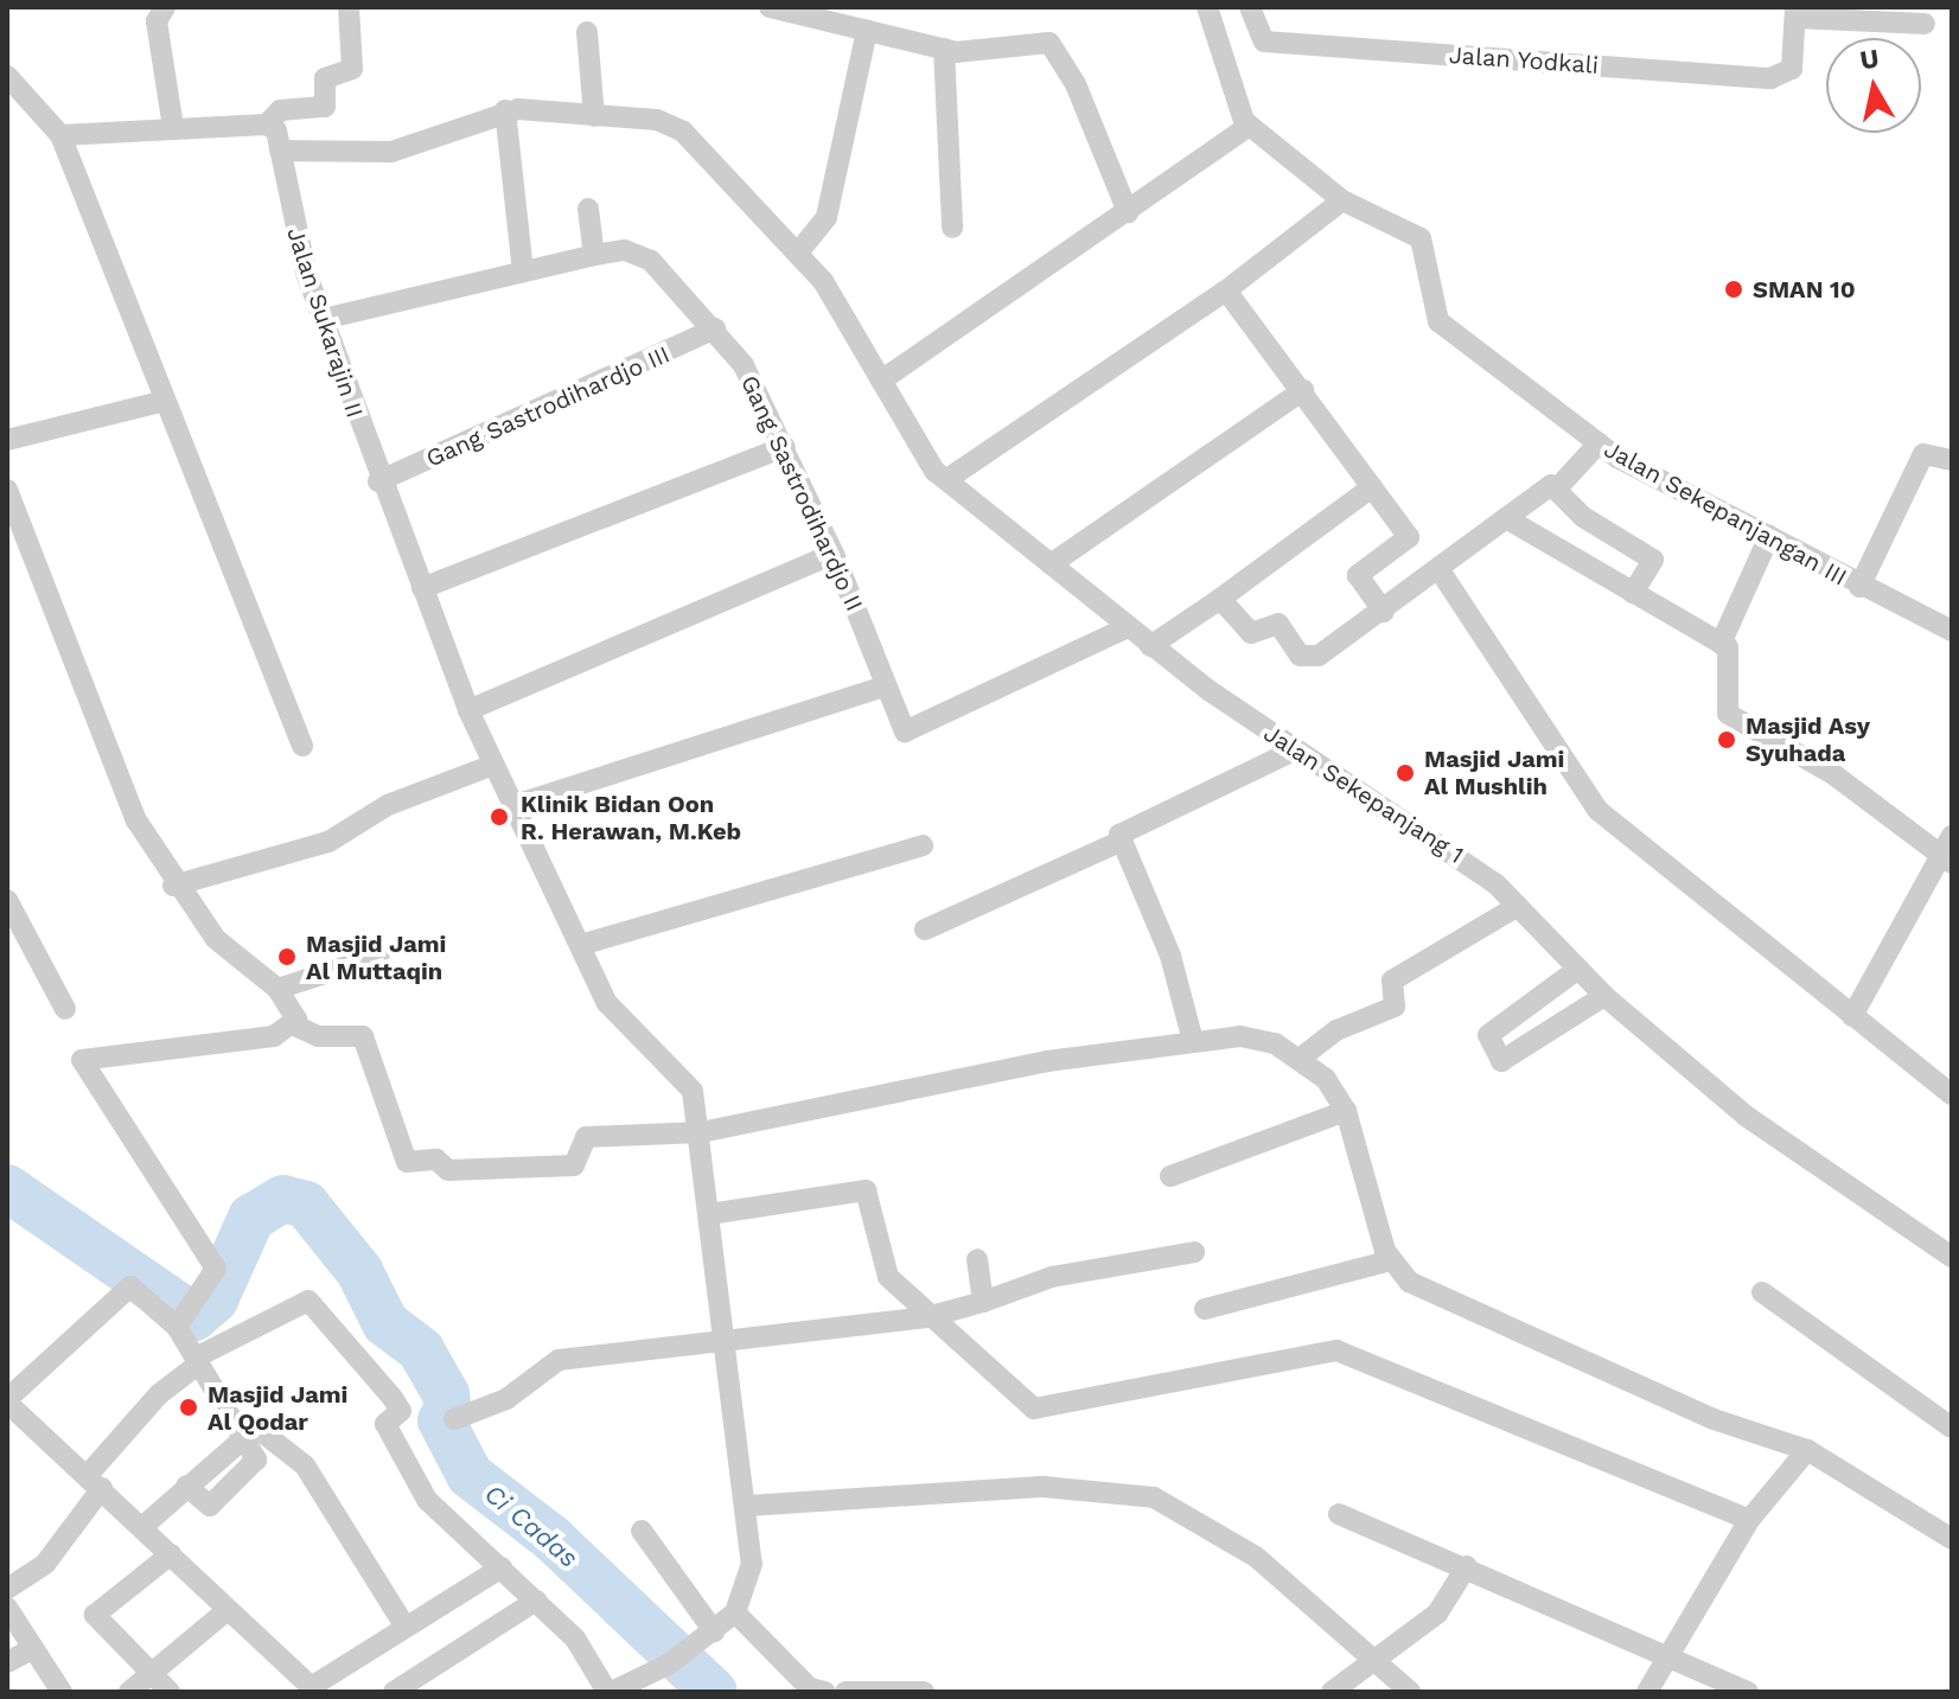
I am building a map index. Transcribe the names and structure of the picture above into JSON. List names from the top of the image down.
{
  "streets": {
    "street": [
      "Jalan Yodkali",
      "Jalan Sukarajin II",
      "Gang Sastrodihardjo III",
      "Gang Sastrodihardjo II",
      "Jalan Sekepanjangan III",
      "Jalan Sekepanjang 1"
    ]
  },
  "crossings": [
    ["Jalan Sukarajin II", "Gang Sastrodihardjo III"],
    ["Jalan Sukarajin II", "Gang Sastrodihardjo II"],
    ["Gang Sastrodihardjo III", "Gang Sastrodihardjo II"],
    ["Gang Sastrodihardjo II", "Jalan Sekepanjang 1"]
  ],
  "water": ["Ci Cadas"],
  "places": [
    "SMAN 10",
    "Masjid Asy Syuhada",
    "Masjid Jami Al Mushlih",
    "Klinik Bidan Oon R. Herawan, M.Keb",
    "Masjid Jami Al Muttaqin",
    "Masjid Jami Al Qodar"
  ],
  "north": "top"
}
